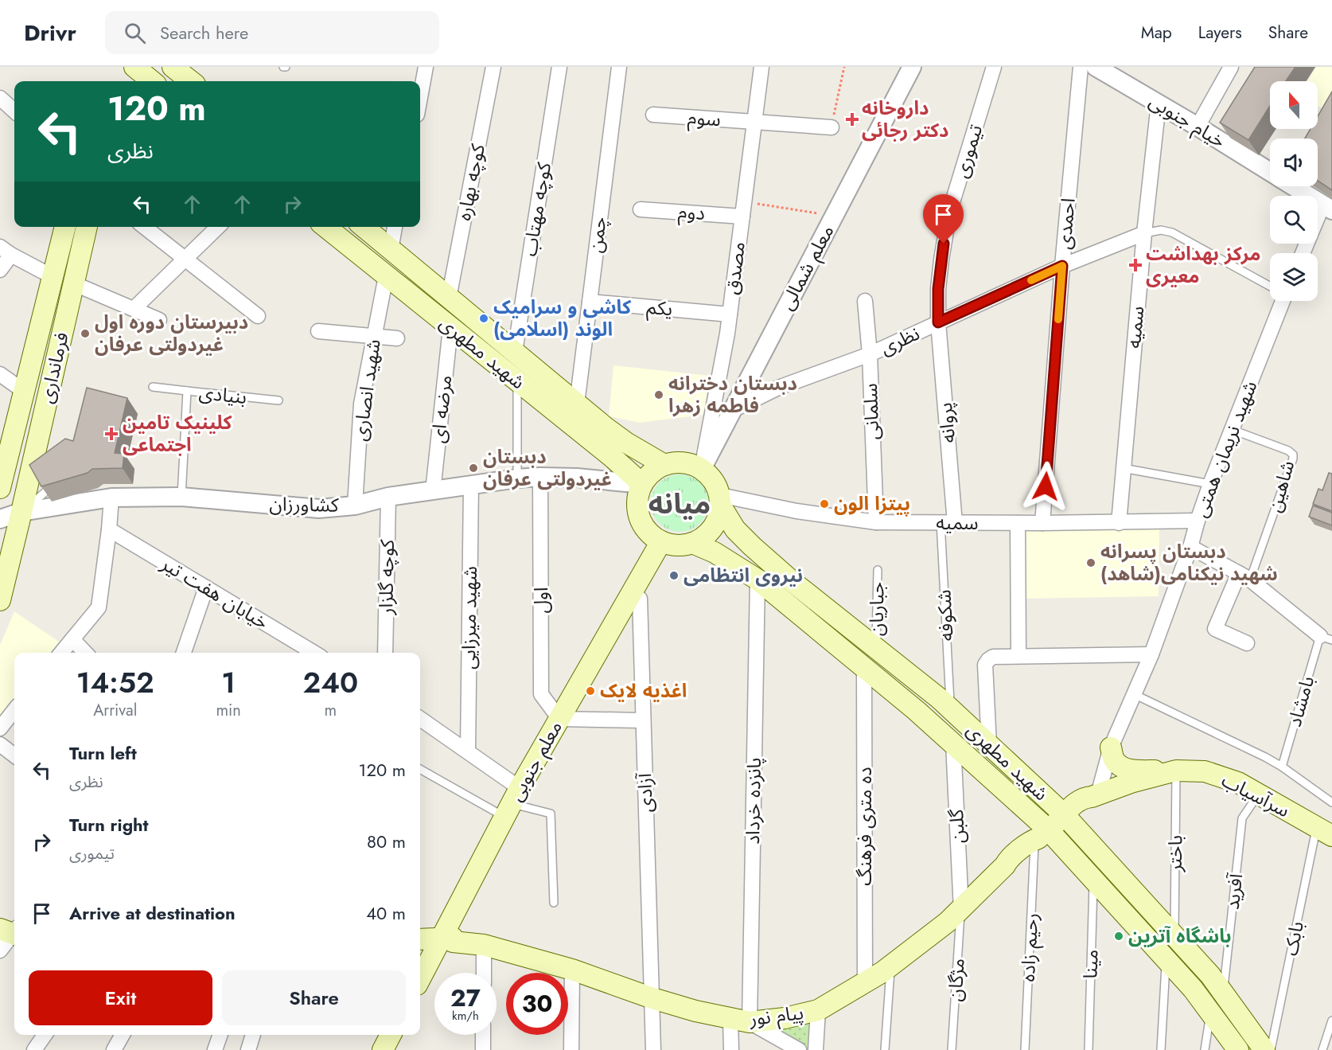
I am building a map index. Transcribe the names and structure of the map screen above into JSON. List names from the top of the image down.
{
  "streets": {
    "main road": [
      "شهید مطهری",
      "فرمانداری",
      "معلم جنوبی",
      "سرآسیاب",
      "پیام نور"
    ],
    "street": [
      "سوم",
      "خیام جنوبی",
      "تیموری",
      "کوچه بهاره",
      "کوچه مهتاب",
      "دوم",
      "احمدی",
      "چمن",
      "معلم شمالی",
      "مصدق",
      "یکم",
      "سميه",
      "نظری",
      "شهید انصاری",
      "مرضه ای",
      "سلمانی",
      "پروانه",
      "شهید نریمان همتی",
      "کشاورزان",
      "سمیه",
      "کوچه گلزار",
      "خیابان هفت تیر",
      "اول",
      "شهید میرزایی",
      "آزادی",
      "پانزده خرداد",
      "ده متری فرهنگ",
      "گلبن"
    ],
    "lane": [
      "بنیادی",
      "شاهین",
      "جباریان",
      "شکوفه",
      "بامشاد",
      "باختر",
      "آفرید",
      "بابک",
      "رحیم زاده",
      "مینا",
      "مژگان"
    ]
  },
  "crossings": [
    ["سوم", "مصدق"],
    ["خیام جنوبی", "سميه"],
    ["تیموری", "نظری"],
    ["تیموری", "پروانه"],
    ["کوچه بهاره", "شهید مطهری"],
    ["کوچه مهتاب", "شهید مطهری"],
    ["دوم", "مصدق"],
    ["احمدی", "نظری"],
    ["احمدی", "سمیه"],
    ["چمن", "یکم"],
    ["چمن", "شهید مطهری"],
    ["معلم شمالی", "مصدق"],
    ["معلم شمالی", "نظری"],
    ["معلم شمالی", "شهید مطهری"],
    ["معلم شمالی", "کشاورزان"],
    ["معلم شمالی", "سمیه"],
    ["معلم شمالی", "معلم جنوبی"],
    ["مصدق", "یکم"],
    ["مصدق", "شهید مطهری"],
    ["مصدق", "کشاورزان"],
    ["مصدق", "سمیه"],
    ["مصدق", "معلم جنوبی"],
    ["سميه", "نظری"],
    ["سميه", "سمیه"],
    ["نظری", "سلمانی"],
    ["نظری", "پروانه"],
    ["شهید مطهری", "شهید انصاری"],
    ["شهید مطهری", "مرضه ای"],
    ["شهید مطهری", "کشاورزان"],
    ["شهید مطهری", "سمیه"],
    ["شهید مطهری", "جباریان"],
    ["شهید مطهری", "شکوفه"],
    ["شهید مطهری", "معلم جنوبی"],
    ["شهید مطهری", "سرآسیاب"],
    ["شهید مطهری", "پانزده خرداد"],
    ["شهید مطهری", "ده متری فرهنگ"],
    ["شهید مطهری", "گلبن"],
    ["شهید مطهری", "باختر"],
    ["شهید مطهری", "آفرید"],
    ["شهید مطهری", "رحیم زاده"],
    ["شهید مطهری", "مینا"],
    ["شهید مطهری", "پیام نور"],
    ["فرمانداری", "کشاورزان"],
    ["شهید انصاری", "کشاورزان"],
    ["بنیادی", "کشاورزان"],
    ["مرضه ای", "کشاورزان"],
    ["سلمانی", "سمیه"],
    ["پروانه", "سمیه"],
    ["شهید نریمان همتی", "شاهین"],
    ["شهید نریمان همتی", "سمیه"],
    ["شهید نریمان همتی", "سرآسیاب"],
    ["کشاورزان", "سمیه"],
    ["کشاورزان", "کوچه گلزار"],
    ["کشاورزان", "اول"],
    ["کشاورزان", "شهید میرزایی"],
    ["کشاورزان", "معلم جنوبی"],
    ["سمیه", "شکوفه"],
    ["سمیه", "معلم جنوبی"],
    ["اول", "معلم جنوبی"],
    ["معلم جنوبی", "آزادی"],
    ["معلم جنوبی", "پیام نور"],
    ["آزادی", "پیام نور"],
    ["سرآسیاب", "باختر"],
    ["سرآسیاب", "آفرید"],
    ["سرآسیاب", "بابک"],
    ["سرآسیاب", "رحیم زاده"],
    ["سرآسیاب", "پیام نور"],
    ["پانزده خرداد", "پیام نور"],
    ["ده متری فرهنگ", "پیام نور"],
    ["گلبن", "مژگان"],
    ["گلبن", "پیام نور"],
    ["رحیم زاده", "پیام نور"],
    ["مژگان", "پیام نور"]
  ],
  "districts": ["میانه"],
  "places": {
    "health": ["داروخانه دکتر رجائی", "مرکز بهداشت معیری", "کلینیک تامین اجتماعی"],
    "other": [
      "کاشی و سرامیک الوند (اسلامی)",
      "دبیرستان دوره اول غیردولتی عرفان",
      "دبستان دخترانه فاطمه زهرا",
      "دبستان غیردولتی عرفان",
      "پیتزا الون",
      "دبستان پسرانه شهید نیکنامی(شاهد)",
      "نیروی انتظامی",
      "اغذیه لایک",
      "باشگاه آترین"
    ]
  },
  "north": "top",
  "page": {
    "header": "Drivr",
    "search": "Search here",
    "nav": ["Map", "Layers", "Share"],
    "turn": ["120 m", "نظری"],
    "eta": [
      "14:52",
      "Arrival",
      "1",
      "min",
      "240",
      "m"
    ],
    "list": [
      {
        "name": "Turn left",
        "note": "نظری",
        "value": "120 m"
      },
      {
        "name": "Turn right",
        "note": "تیموری",
        "value": "80 m"
      },
      {
        "name": "Arrive at destination",
        "value": "40 m"
      }
    ],
    "buttons": ["Exit", "Share"],
    "speed": "27 km/h",
    "limit": "30"
  }
}
